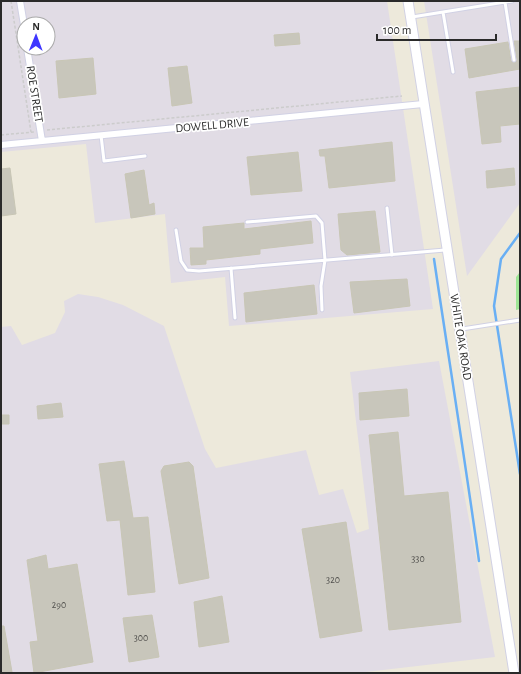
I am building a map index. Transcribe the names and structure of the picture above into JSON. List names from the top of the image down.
{
  "streets": {
    "street": ["ROE STREET", "DOWELL DRIVE", "WHITE OAK ROAD"]
  },
  "crossings": [
    ["ROE STREET", "DOWELL DRIVE"],
    ["DOWELL DRIVE", "WHITE OAK ROAD"]
  ],
  "house_numbers": [
    "330",
    "320",
    "290",
    "300"
  ],
  "scale_bar": "100 m",
  "north": "top"
}
